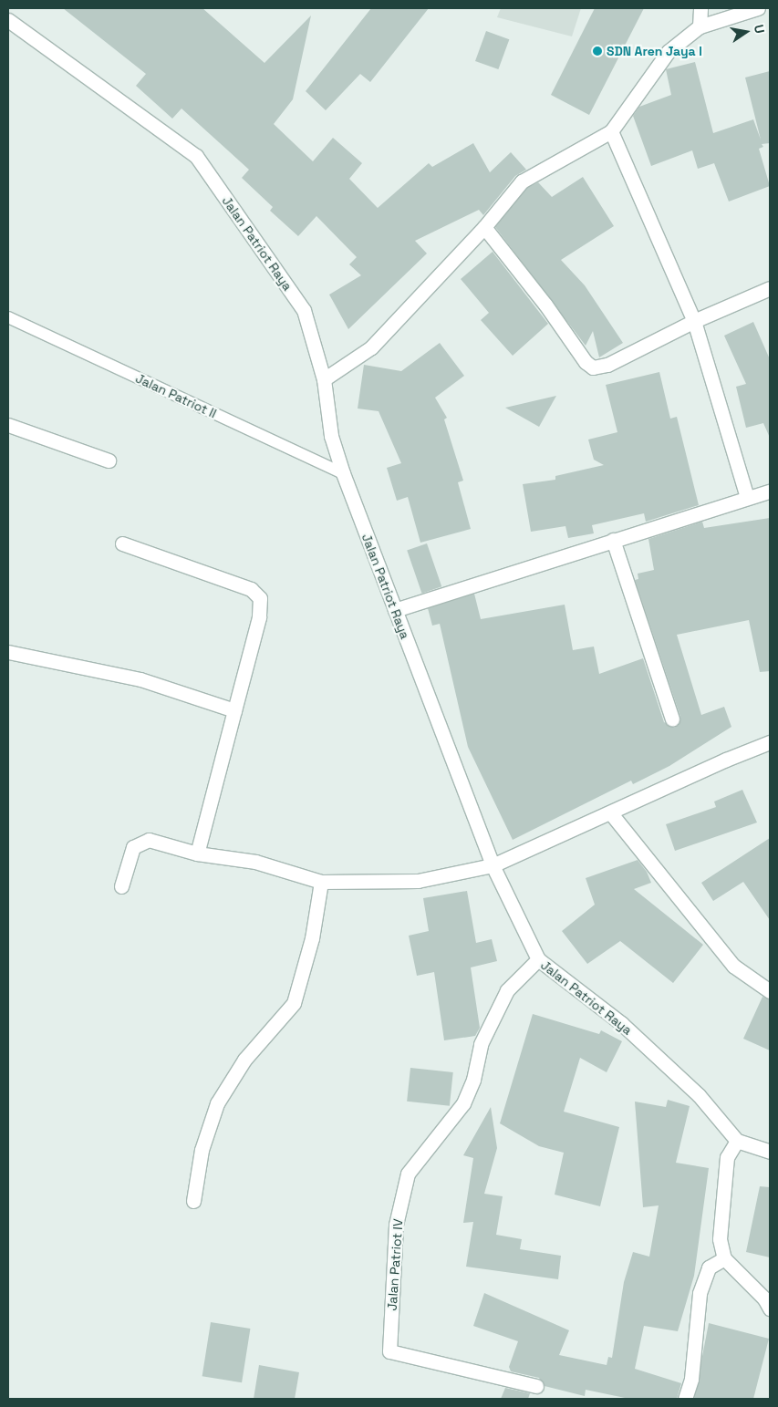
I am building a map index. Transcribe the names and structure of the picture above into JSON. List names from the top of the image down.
{
  "streets": {
    "street": ["Jalan Patriot Raya", "Jalan Patriot IV"],
    "lane": ["Jalan Patriot II"]
  },
  "crossings": [
    ["Jalan Patriot Raya", "Jalan Patriot II"],
    ["Jalan Patriot Raya", "Jalan Patriot IV"]
  ],
  "places": ["SDN Aren Jaya I"],
  "north": "right"
}
